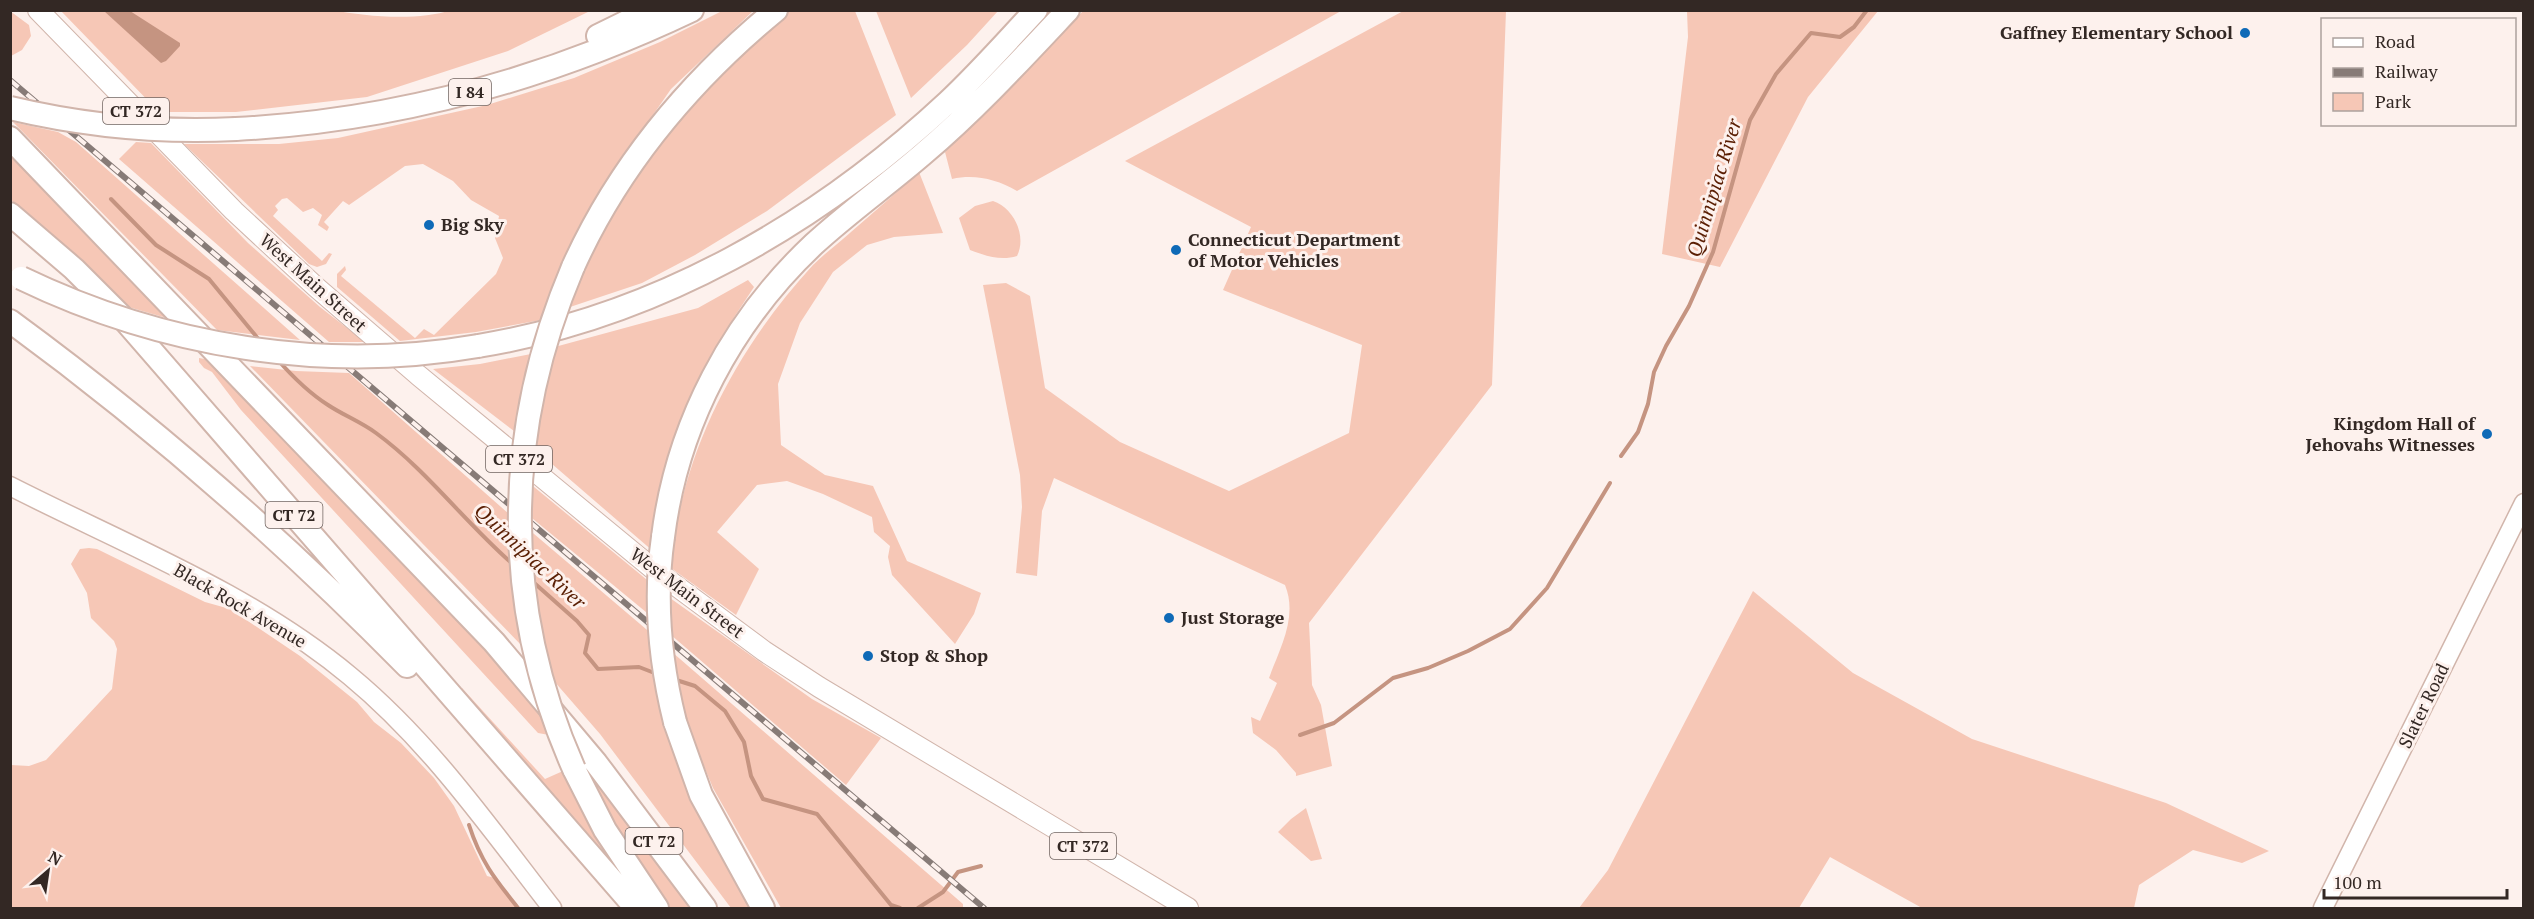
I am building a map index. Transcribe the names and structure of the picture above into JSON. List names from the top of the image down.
{
  "streets": {
    "highway": ["I 84", "CT 72"],
    "main road": ["CT 372", "West Main Street"],
    "street": ["Black Rock Avenue", "Slater Road"]
  },
  "water": ["Quinnipiac River"],
  "places": [
    "Gaffney Elementary School",
    "Big Sky",
    "Connecticut Department of Motor Vehicles",
    "Kingdom Hall of Jehovahs Witnesses",
    "Just Storage",
    "Stop & Shop"
  ],
  "legend": ["Road", "Railway", "Park"],
  "scale_bar": "100 m",
  "north": "top right"
}
